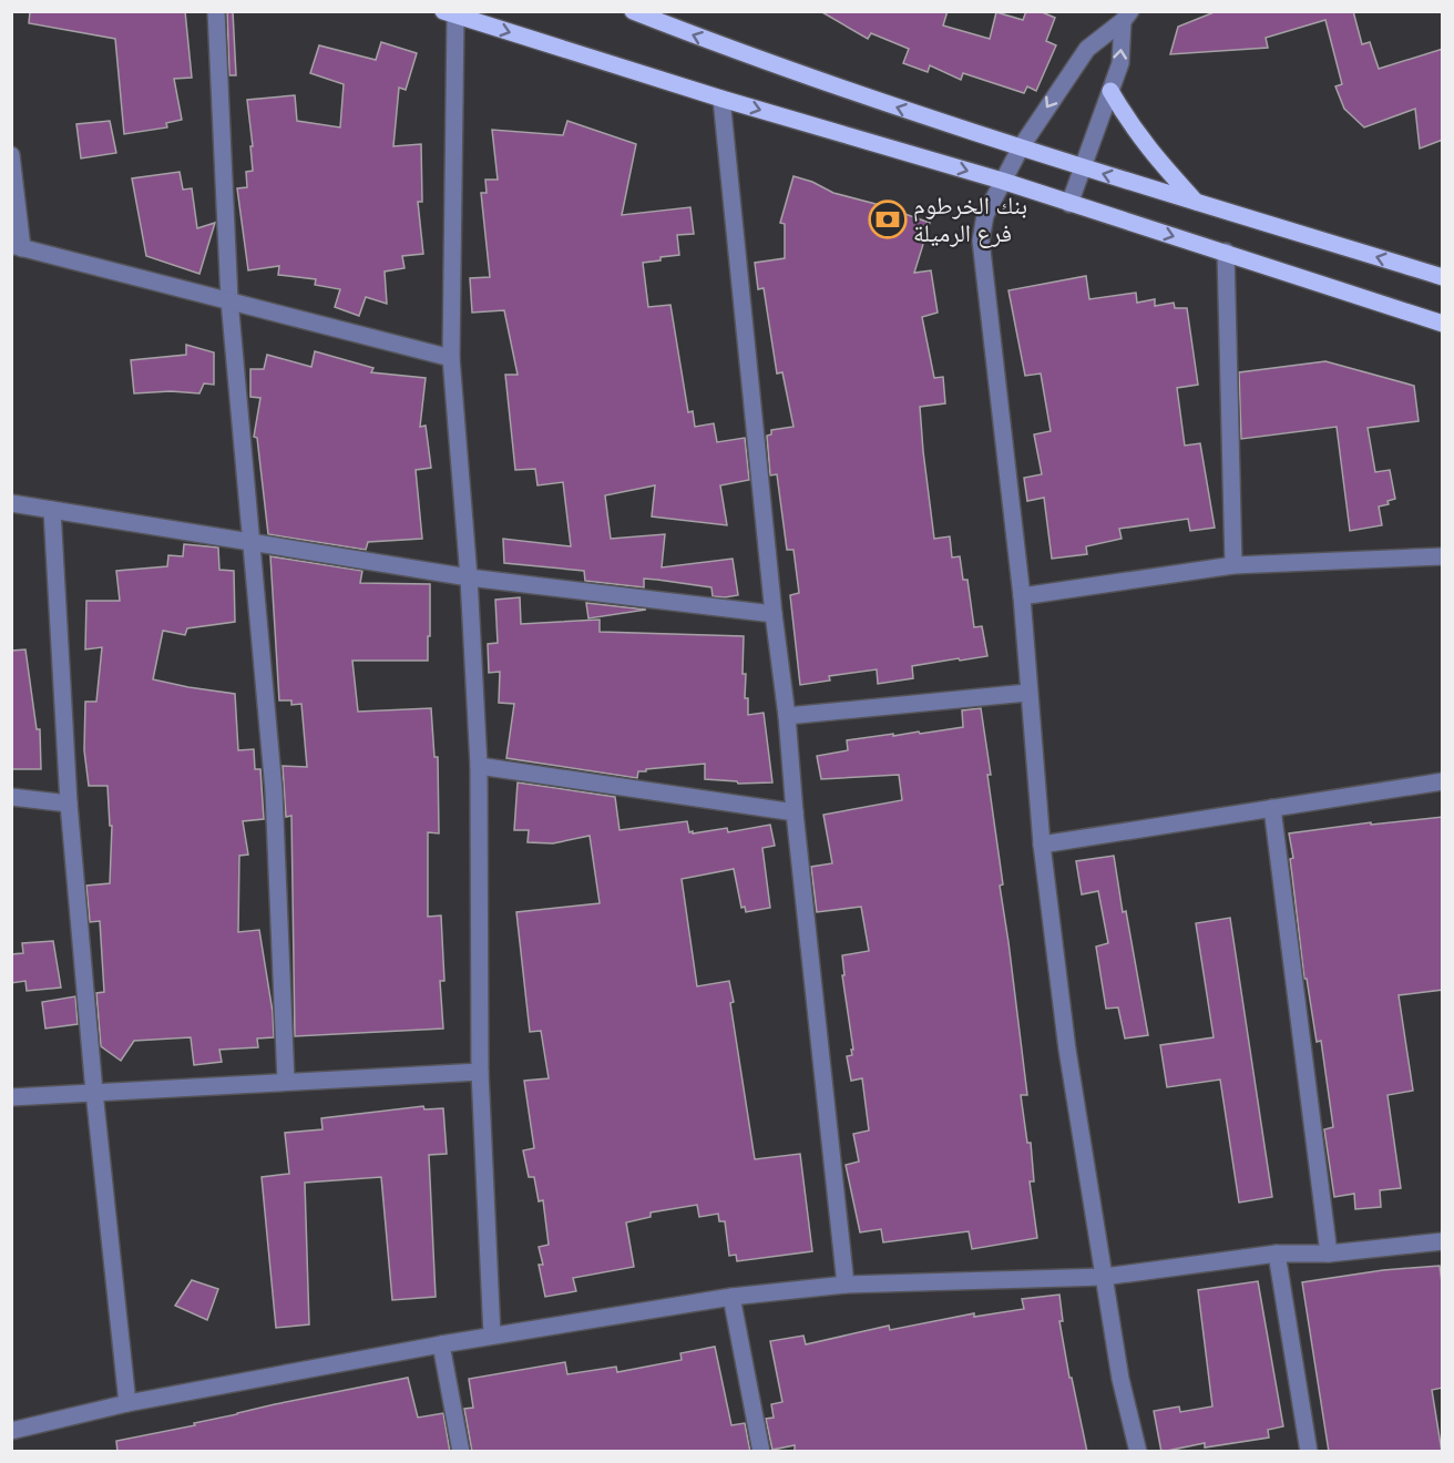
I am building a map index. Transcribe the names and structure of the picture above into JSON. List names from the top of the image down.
{
  "places": {
    "bank": ["بنك الخرطوم فرع الرميلة"]
  }
}
